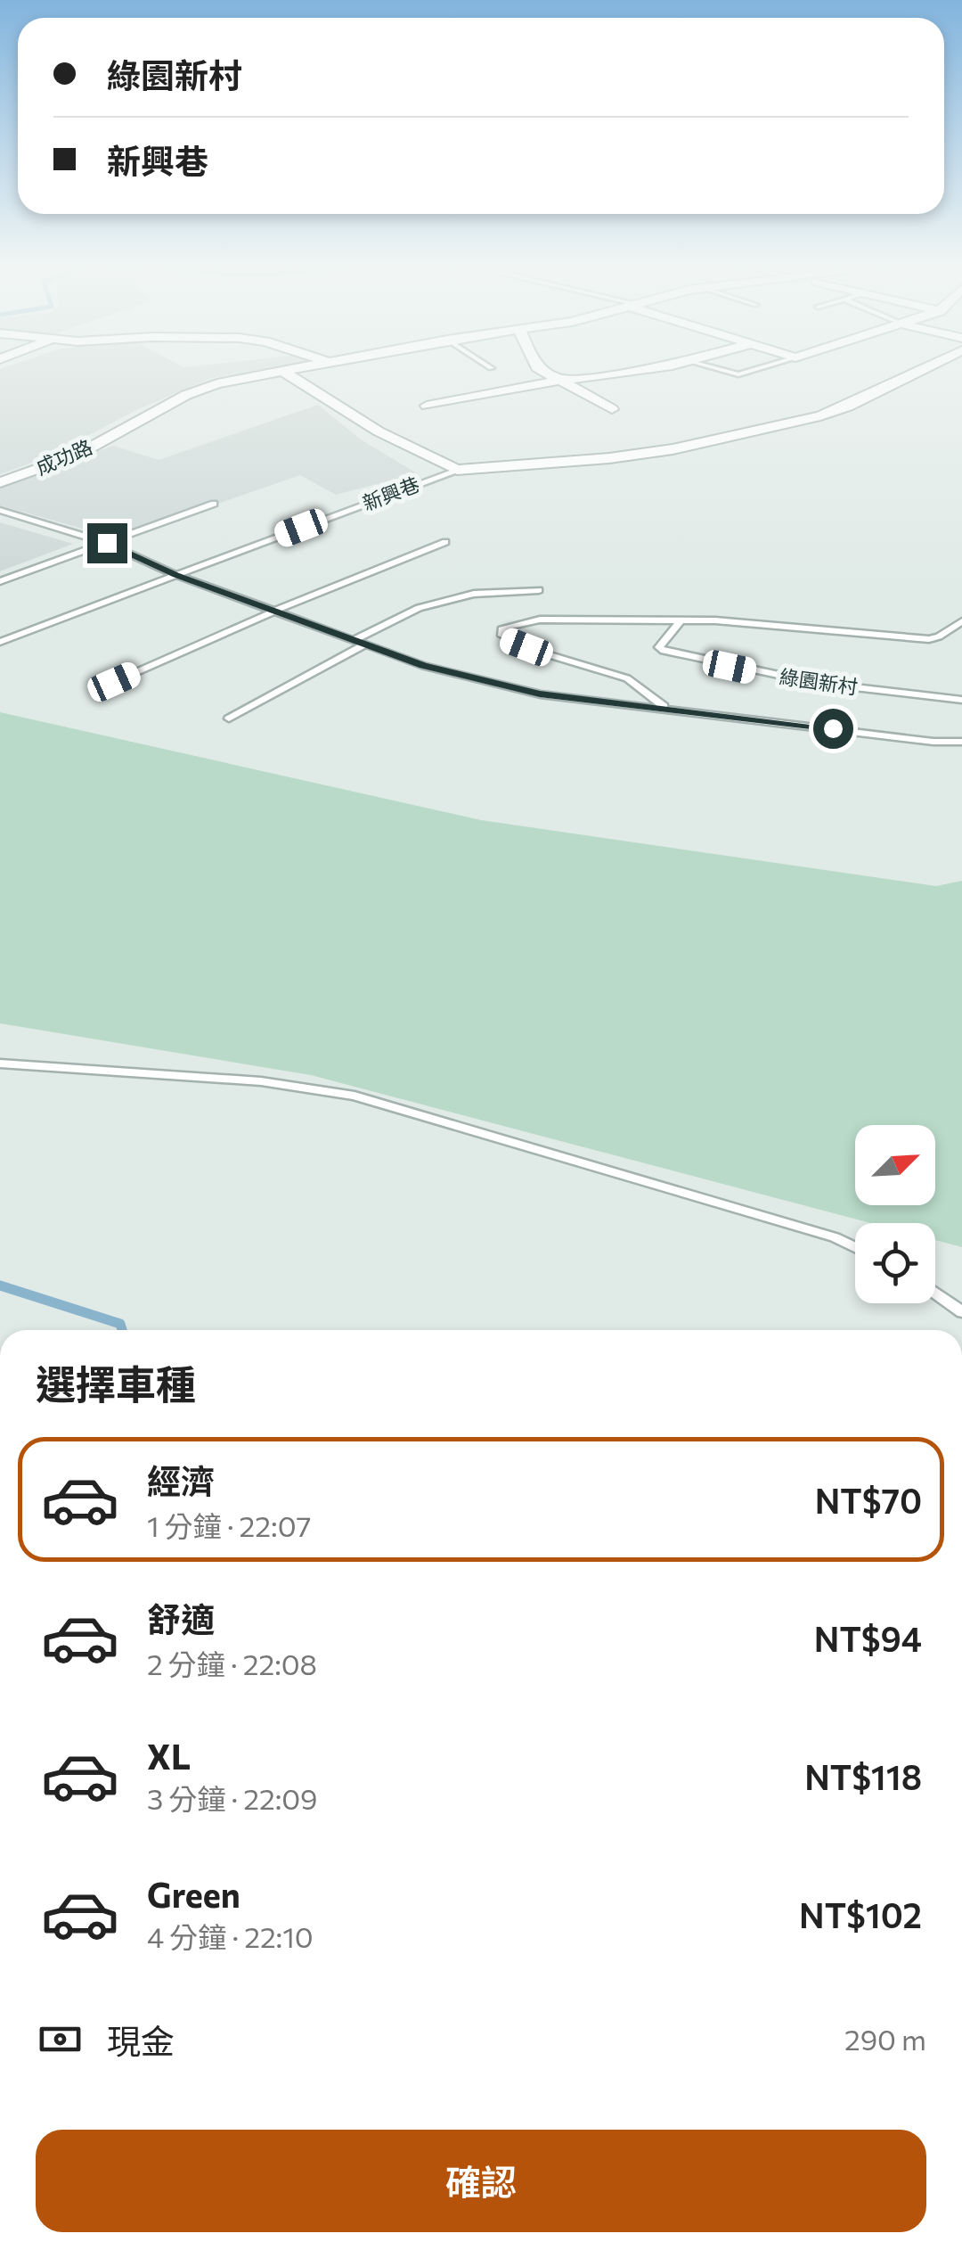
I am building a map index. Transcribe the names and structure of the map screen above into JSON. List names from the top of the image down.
{
  "streets": {
    "street": ["成功路"],
    "lane": ["新興巷", "綠園新村"]
  },
  "north": "top right",
  "page": {
    "banner": ["綠園新村", "新興巷"],
    "heading": "選擇車種",
    "list": [
      {
        "name": "經濟",
        "note": "1 分鐘 · 22:07",
        "value": "NT$70"
      },
      {
        "name": "舒適",
        "note": "2 分鐘 · 22:08",
        "value": "NT$94"
      },
      {
        "name": "XL",
        "note": "3 分鐘 · 22:09",
        "value": "NT$118"
      },
      {
        "name": "Green",
        "note": "4 分鐘 · 22:10",
        "value": "NT$102"
      }
    ],
    "pay": ["現金", "290 m"],
    "buttons": "確認"
  }
}
